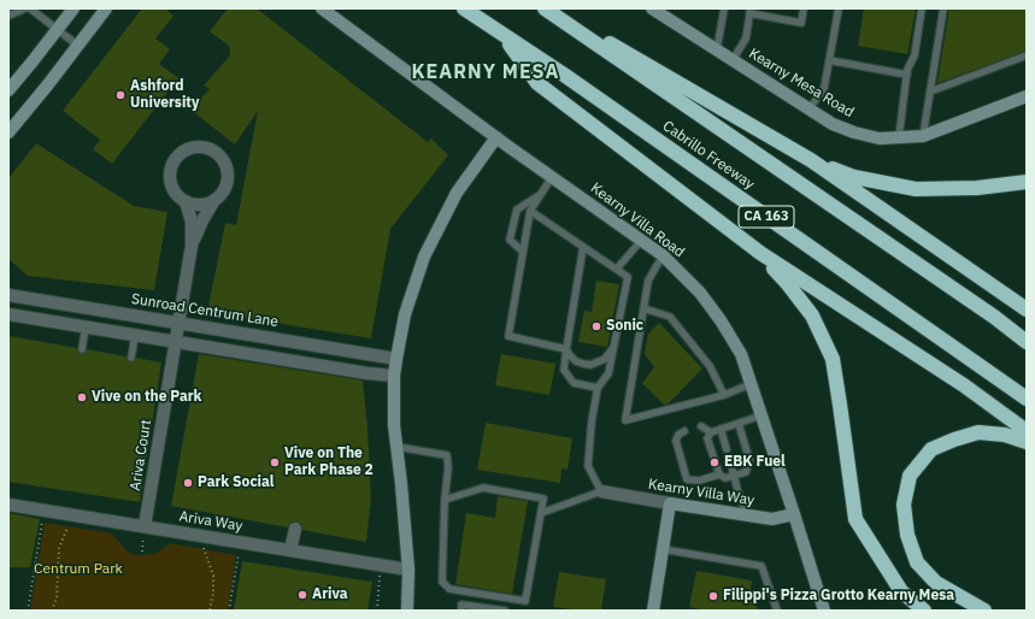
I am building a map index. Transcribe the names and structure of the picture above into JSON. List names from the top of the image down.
{
  "streets": {
    "highway": ["Cabrillo Freeway", "CA 163"],
    "main road": ["Kearny Mesa Road", "Kearny Villa Road", "Kearny Villa Way"],
    "street": ["Sunroad Centrum Lane", "Ariva Court", "Ariva Way"]
  },
  "crossings": [
    ["Kearny Villa Road", "Kearny Villa Way"],
    ["Sunroad Centrum Lane", "Ariva Court"],
    ["Ariva Court", "Ariva Way"]
  ],
  "districts": ["KEARNY MESA"],
  "parks": ["Centrum Park"],
  "places": [
    "Ashford University",
    "Sonic",
    "Vive on the Park",
    "Vive on The Park Phase 2",
    "EBK Fuel",
    "Park Social",
    "Ariva",
    "Filippi's Pizza Grotto Kearny Mesa"
  ]
}
